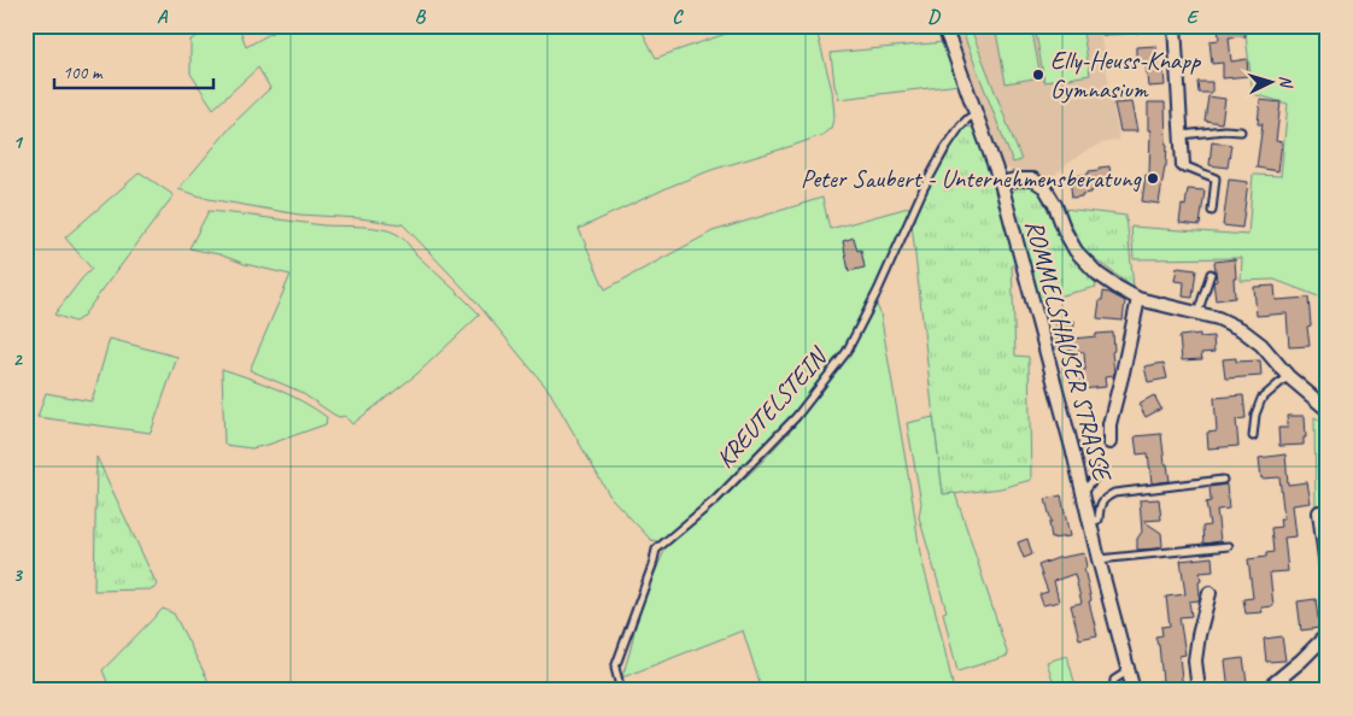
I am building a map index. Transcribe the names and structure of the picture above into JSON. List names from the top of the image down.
{
  "streets": {
    "street": ["ROMMELSHAUSER STRASSE"],
    "lane": ["KREUTELSTEIN"]
  },
  "crossings": [
    ["ROMMELSHAUSER STRASSE", "KREUTELSTEIN"]
  ],
  "places": ["Elly-Heuss-Knapp Gymnasium", "Peter Saubert - Unternehmensberatung"],
  "scale_bar": "100 m",
  "north": "right",
  "grid": {
    "columns": [
      "A",
      "B",
      "C",
      "D",
      "E"
    ],
    "rows": ["1", "2", "3"]
  }
}
